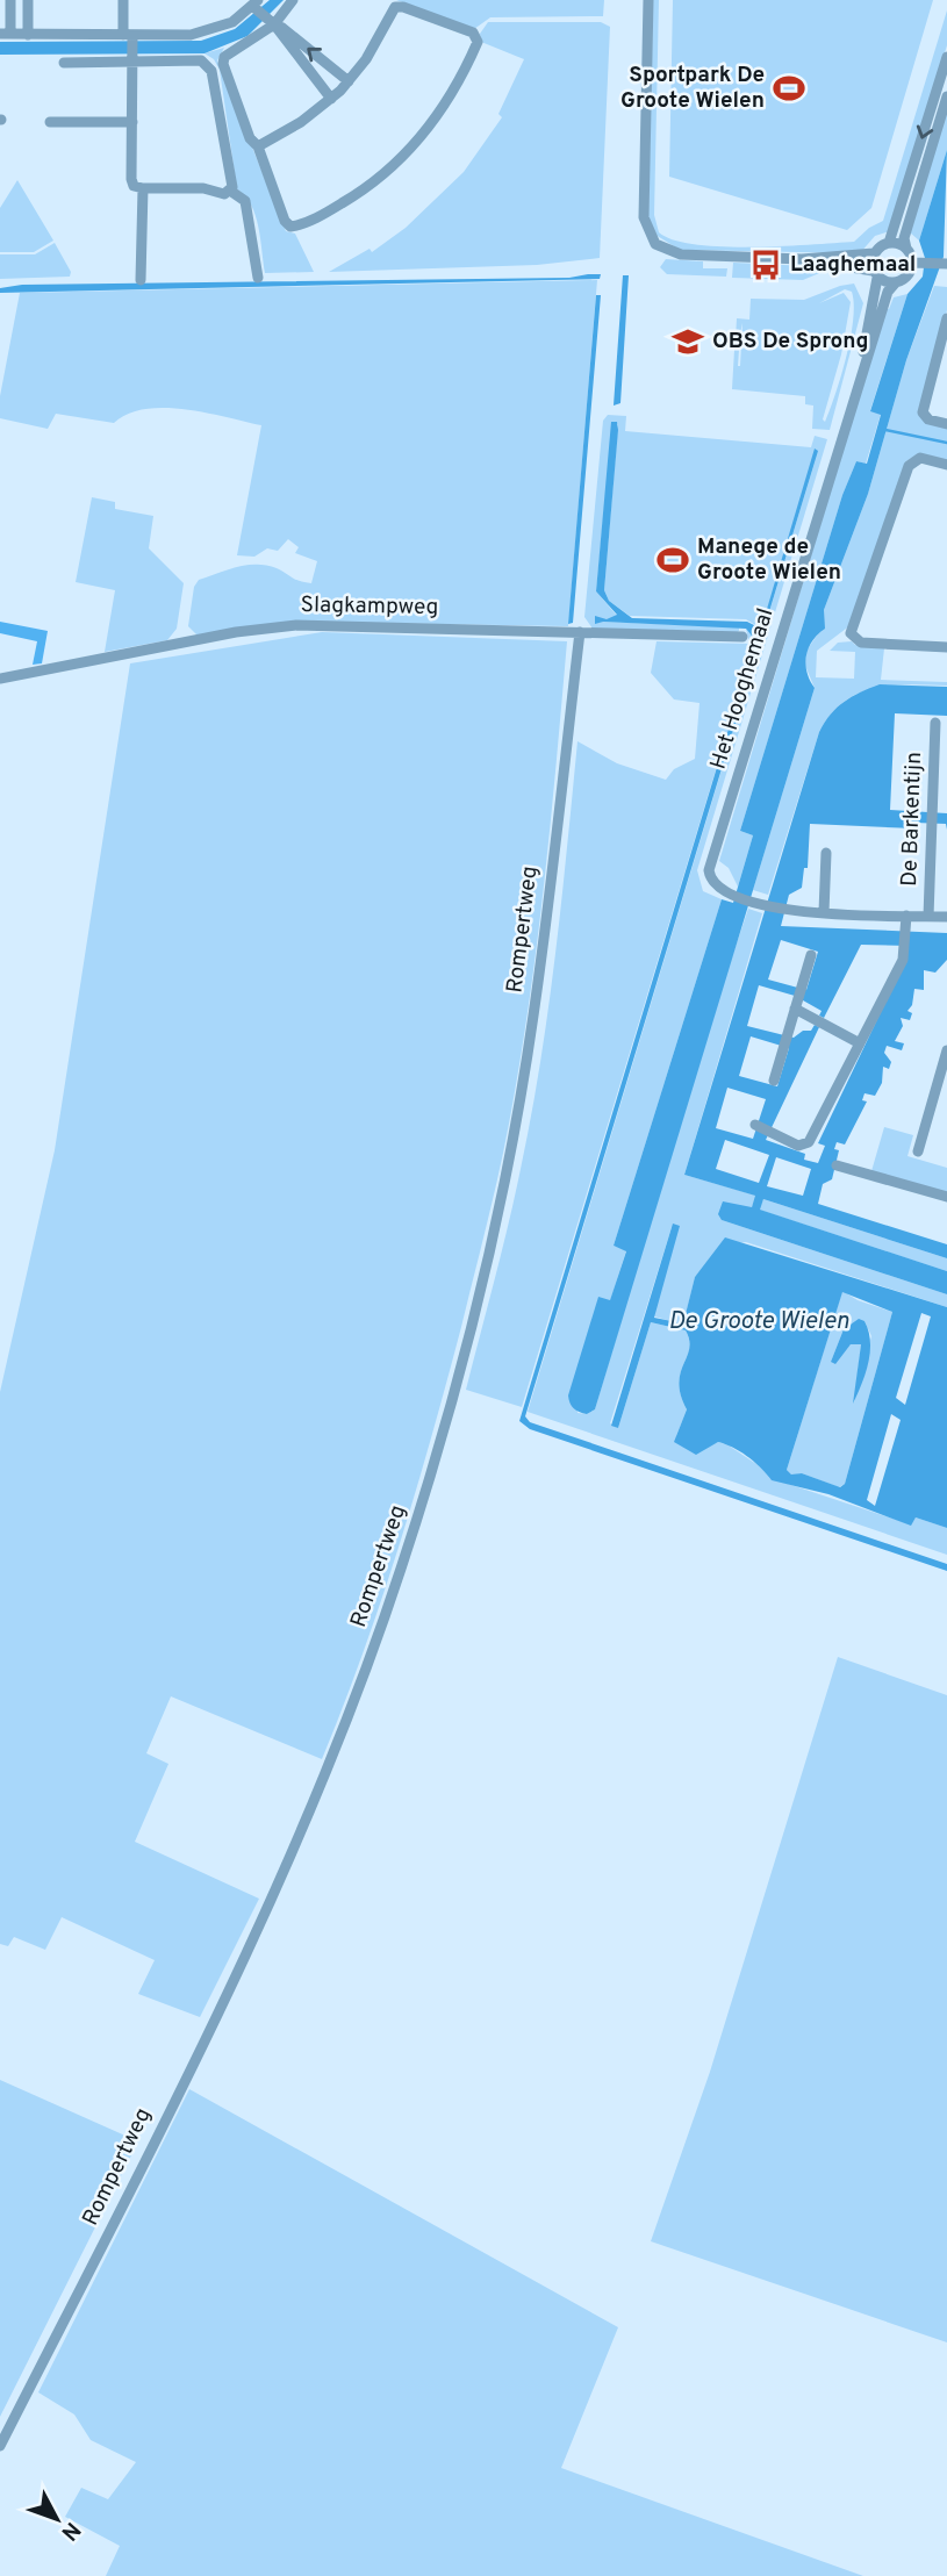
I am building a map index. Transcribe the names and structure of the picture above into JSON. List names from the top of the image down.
{
  "streets": {
    "street": [
      "Slagkampweg",
      "Het Hooghemaal",
      "De Barkentijn",
      "Rompertweg"
    ]
  },
  "crossings": [
    ["Slagkampweg", "Rompertweg"]
  ],
  "water": ["De Groote Wielen"],
  "places": {
    "sports": ["Sportpark De Groote Wielen", "Manege de Groote Wielen"],
    "bus stop": ["Laaghemaal"],
    "school or university": ["OBS De Sprong"]
  },
  "north": "bottom right"
}
